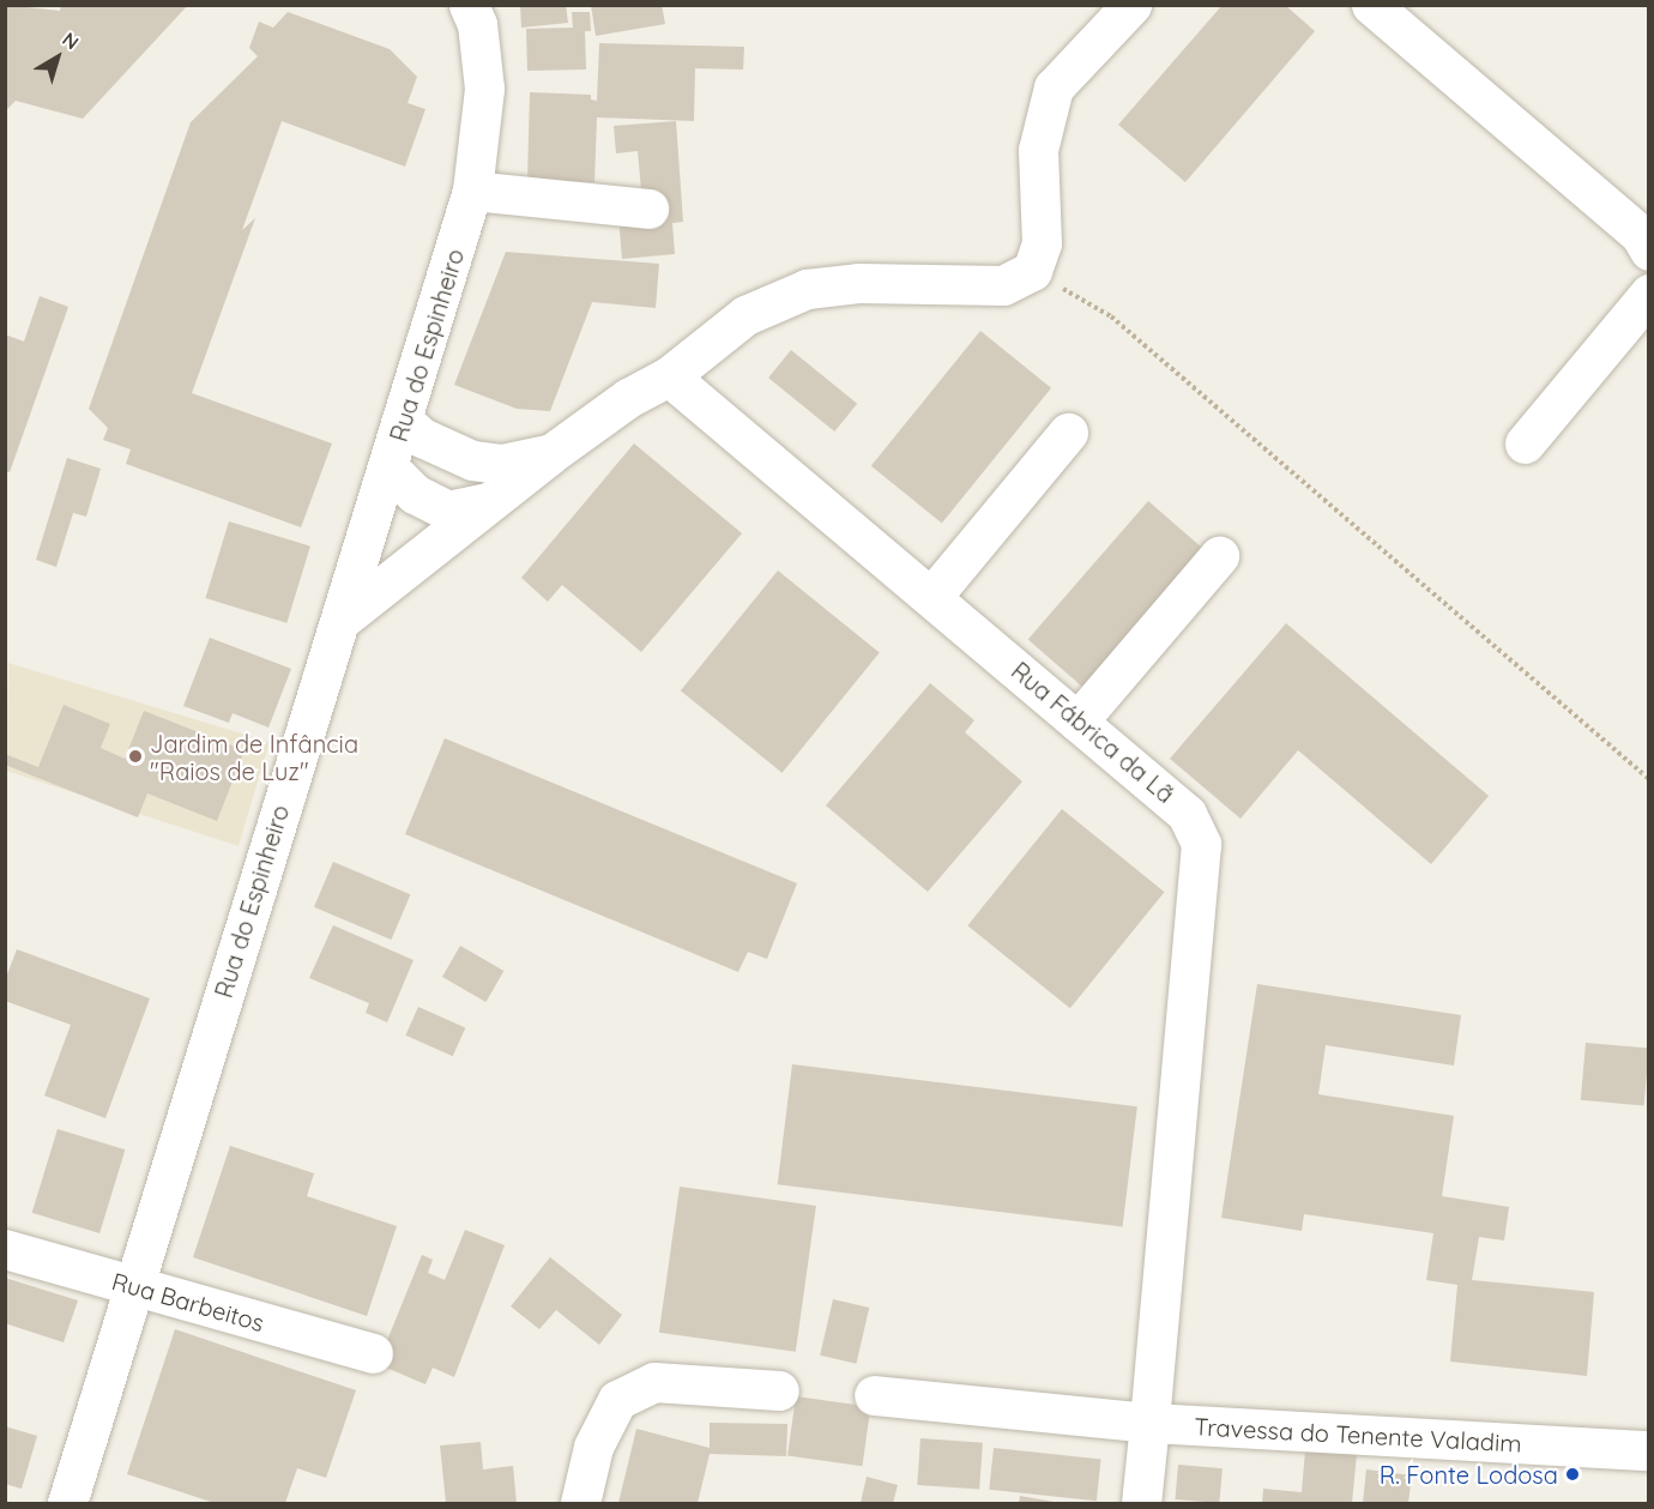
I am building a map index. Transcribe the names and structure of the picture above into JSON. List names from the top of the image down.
{
  "streets": {
    "street": [
      "Rua do Espinheiro",
      "Rua Fábrica da Lã",
      "Rua Barbeitos",
      "Travessa do Tenente Valadim"
    ]
  },
  "crossings": [
    ["Rua do Espinheiro", "Rua Barbeitos"],
    ["Rua Fábrica da Lã", "Travessa do Tenente Valadim"]
  ],
  "places": ["Jardim de Infância \"Raios de Luz\"", "R. Fonte Lodosa"],
  "north": "top right"
}
